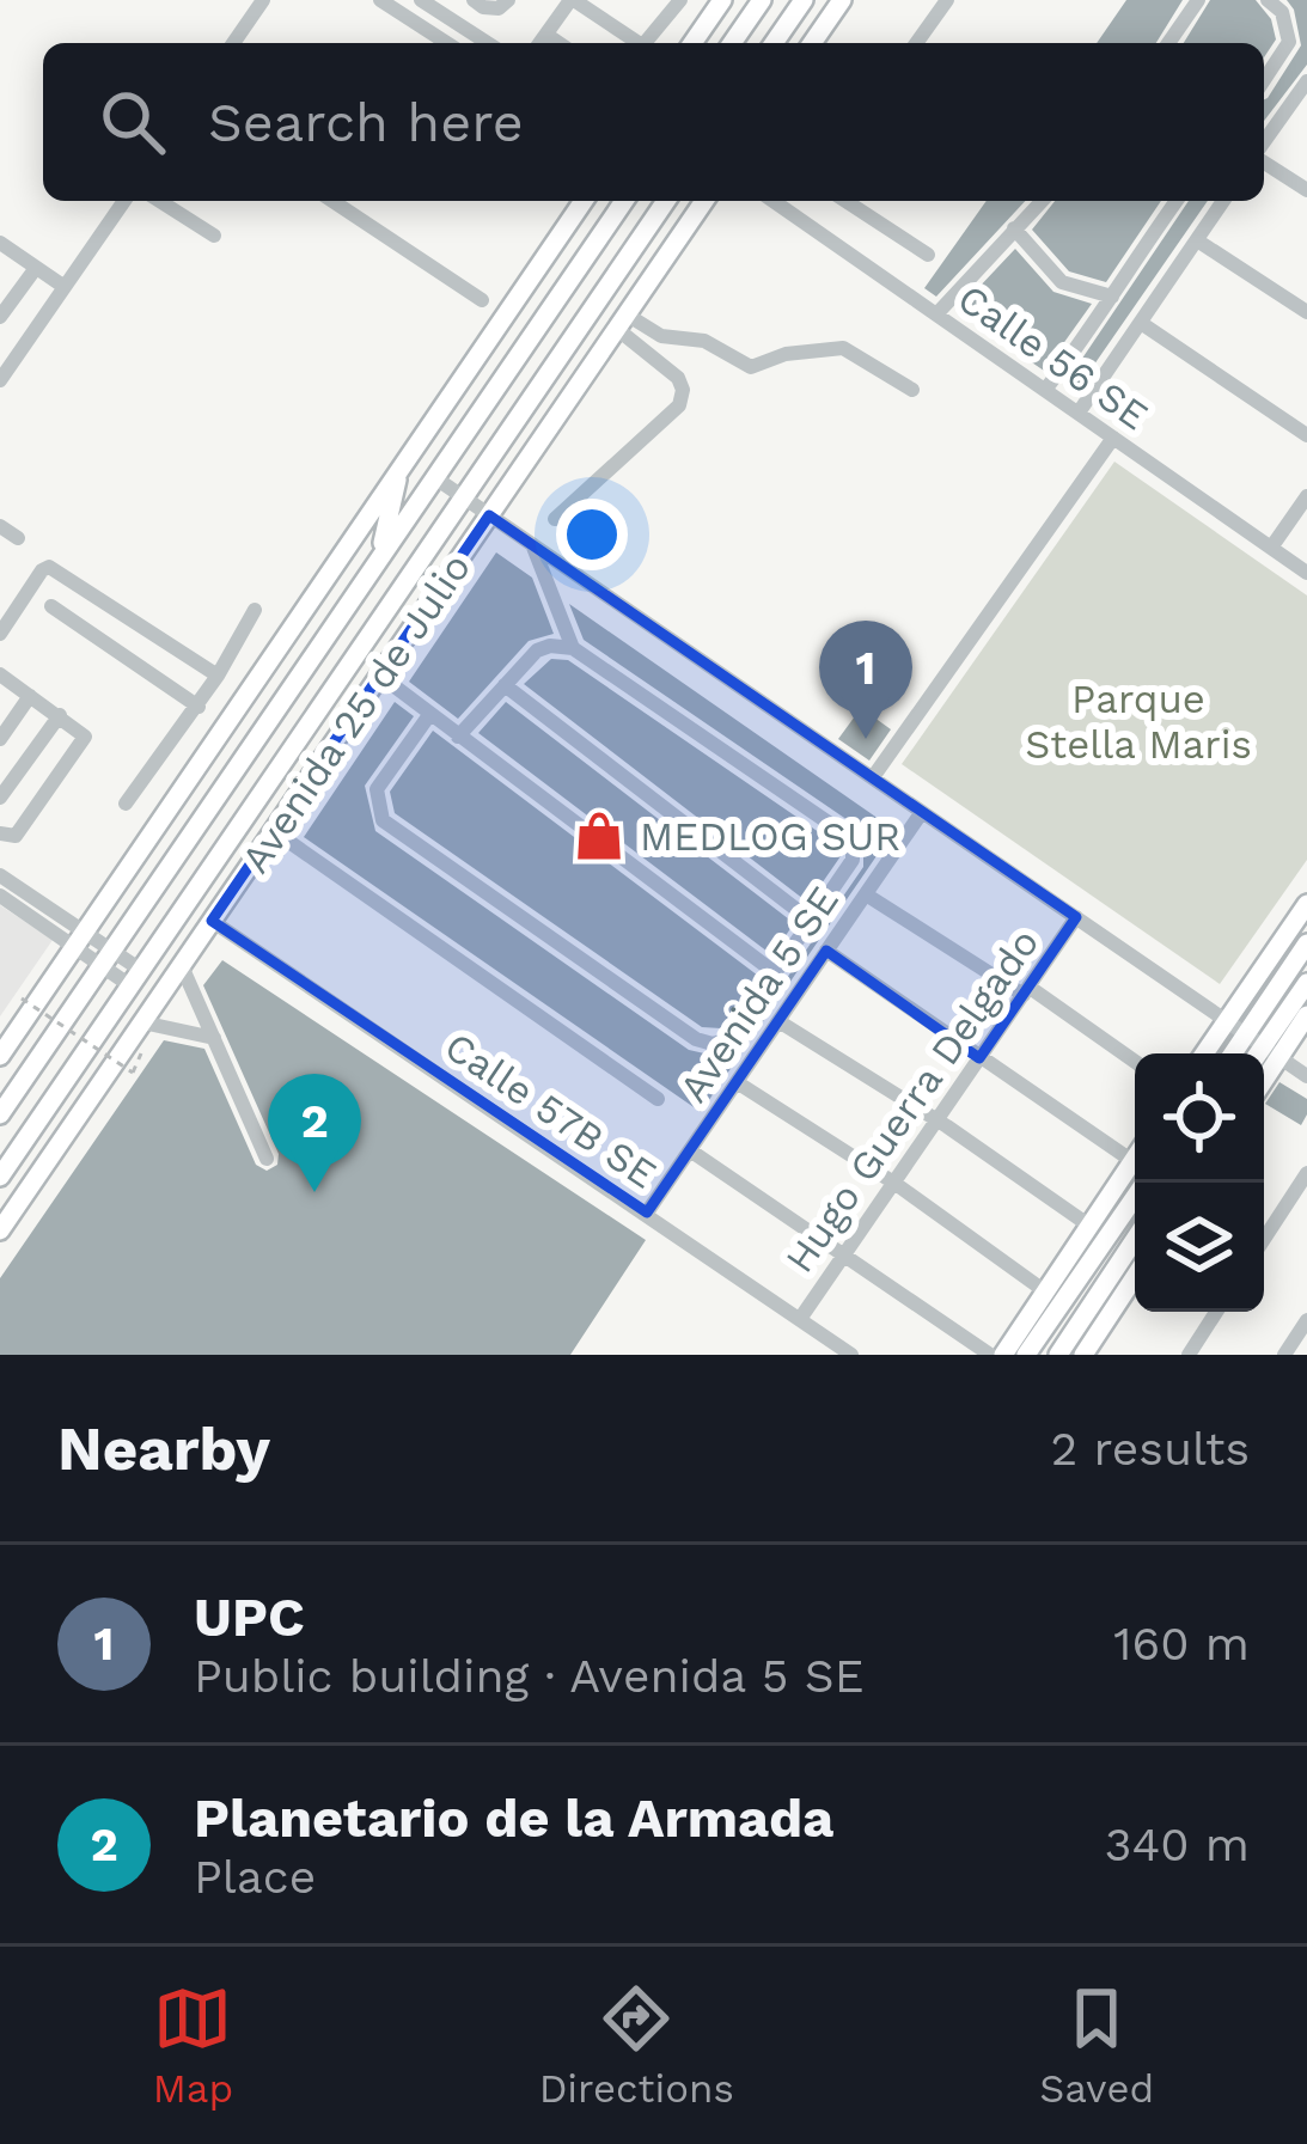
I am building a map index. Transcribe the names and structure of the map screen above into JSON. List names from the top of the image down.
{
  "streets": {
    "main road": ["Avenida 25 de Julio"],
    "street": [
      "Calle 56 SE",
      "Avenida 5 SE",
      "Hugo Guerra Delgado",
      "Calle 57B SE"
    ]
  },
  "crossings": [
    ["Avenida 25 de Julio", "Calle 57B SE"],
    ["Avenida 5 SE", "Calle 57B SE"],
    ["Hugo Guerra Delgado", "Calle 57B SE"]
  ],
  "parks": ["Parque Stella Maris"],
  "places": {
    "shop": ["MEDLOG SUR"]
  },
  "page": {
    "search": "Search here",
    "pins": ["1", "2"],
    "heading": ["Nearby", "2 results"],
    "list": [
      {
        "mark": "1",
        "name": "UPC",
        "note": "Public building · Avenida 5 SE",
        "value": "160 m"
      },
      {
        "mark": "2",
        "name": "Planetario de la Armada",
        "note": "Place",
        "value": "340 m"
      }
    ],
    "nav": ["Map", "Directions", "Saved"]
  }
}
